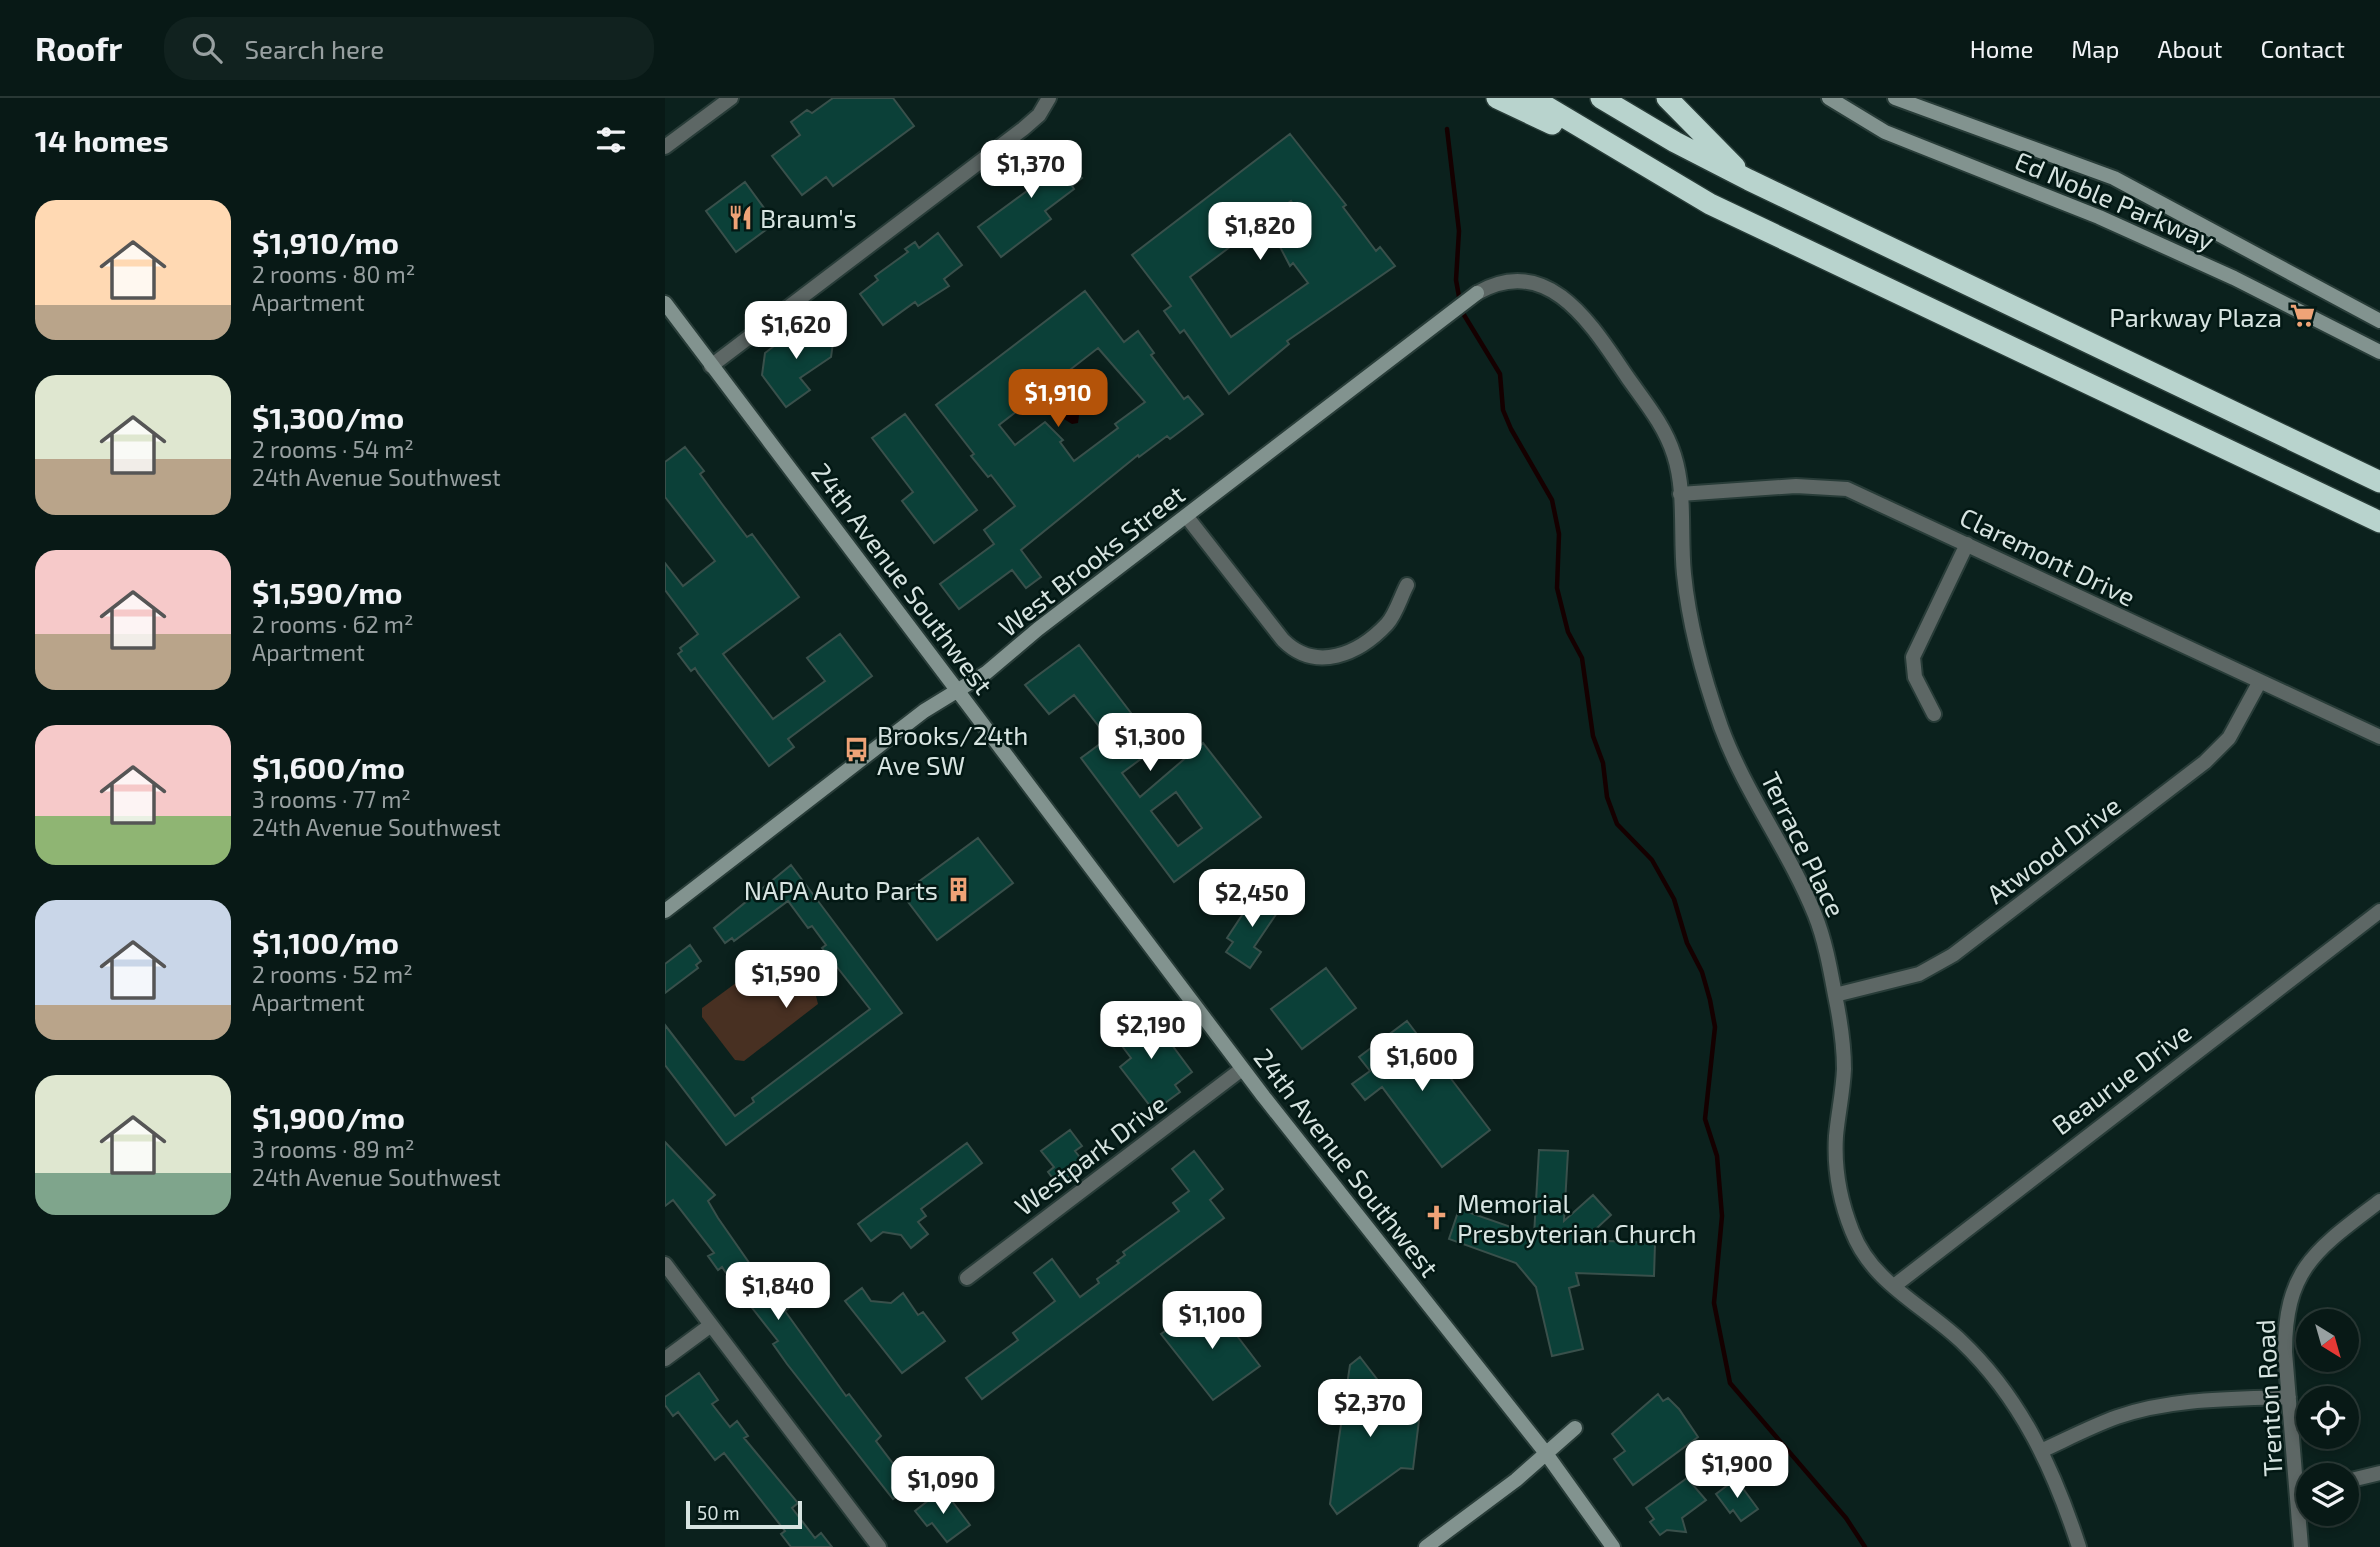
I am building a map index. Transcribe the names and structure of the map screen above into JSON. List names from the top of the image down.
{
  "streets": {
    "main road": ["Ed Noble Parkway", "West Brooks Street", "24th Avenue Southwest"],
    "street": [
      "Claremont Drive",
      "Terrace Place",
      "Atwood Drive",
      "Beaurue Drive",
      "Westpark Drive",
      "Trenton Road"
    ]
  },
  "crossings": [
    ["Claremont Drive", "Terrace Place"],
    ["Claremont Drive", "Atwood Drive"],
    ["West Brooks Street", "24th Avenue Southwest"],
    ["West Brooks Street", "Terrace Place"],
    ["24th Avenue Southwest", "Westpark Drive"],
    ["Terrace Place", "Atwood Drive"],
    ["Terrace Place", "Beaurue Drive"]
  ],
  "places": {
    "restaurant": ["Braum's"],
    "supermarket": ["Parkway Plaza"],
    "bus stop": ["Brooks/24th Ave SW"],
    "building": ["NAPA Auto Parts"],
    "church": ["Memorial Presbyterian Church"]
  },
  "scale_bar": "50 m",
  "north": "bottom right",
  "page": {
    "header": "Roofr",
    "search": "Search here",
    "nav": [
      "Home",
      "Map",
      "About",
      "Contact"
    ],
    "heading": "14 homes",
    "price": [
      "$1,370",
      "$1,820",
      "$1,620",
      "$1,910",
      "$1,300",
      "$2,450",
      "$1,590",
      "$2,190",
      "$1,600",
      "$1,840",
      "$1,100",
      "$2,370",
      "$1,900",
      "$1,090"
    ],
    "list": [
      {
        "name": "$1,910/mo",
        "note": "2 rooms · 80 m² · Apartment"
      },
      {
        "name": "$1,300/mo",
        "note": "2 rooms · 54 m² · 24th Avenue Southwest"
      },
      {
        "name": "$1,590/mo",
        "note": "2 rooms · 62 m² · Apartment"
      },
      {
        "name": "$1,600/mo",
        "note": "3 rooms · 77 m² · 24th Avenue Southwest"
      },
      {
        "name": "$1,100/mo",
        "note": "2 rooms · 52 m² · Apartment"
      },
      {
        "name": "$1,900/mo",
        "note": "3 rooms · 89 m² · 24th Avenue Southwest"
      }
    ],
    "scale": "50 m"
  }
}
